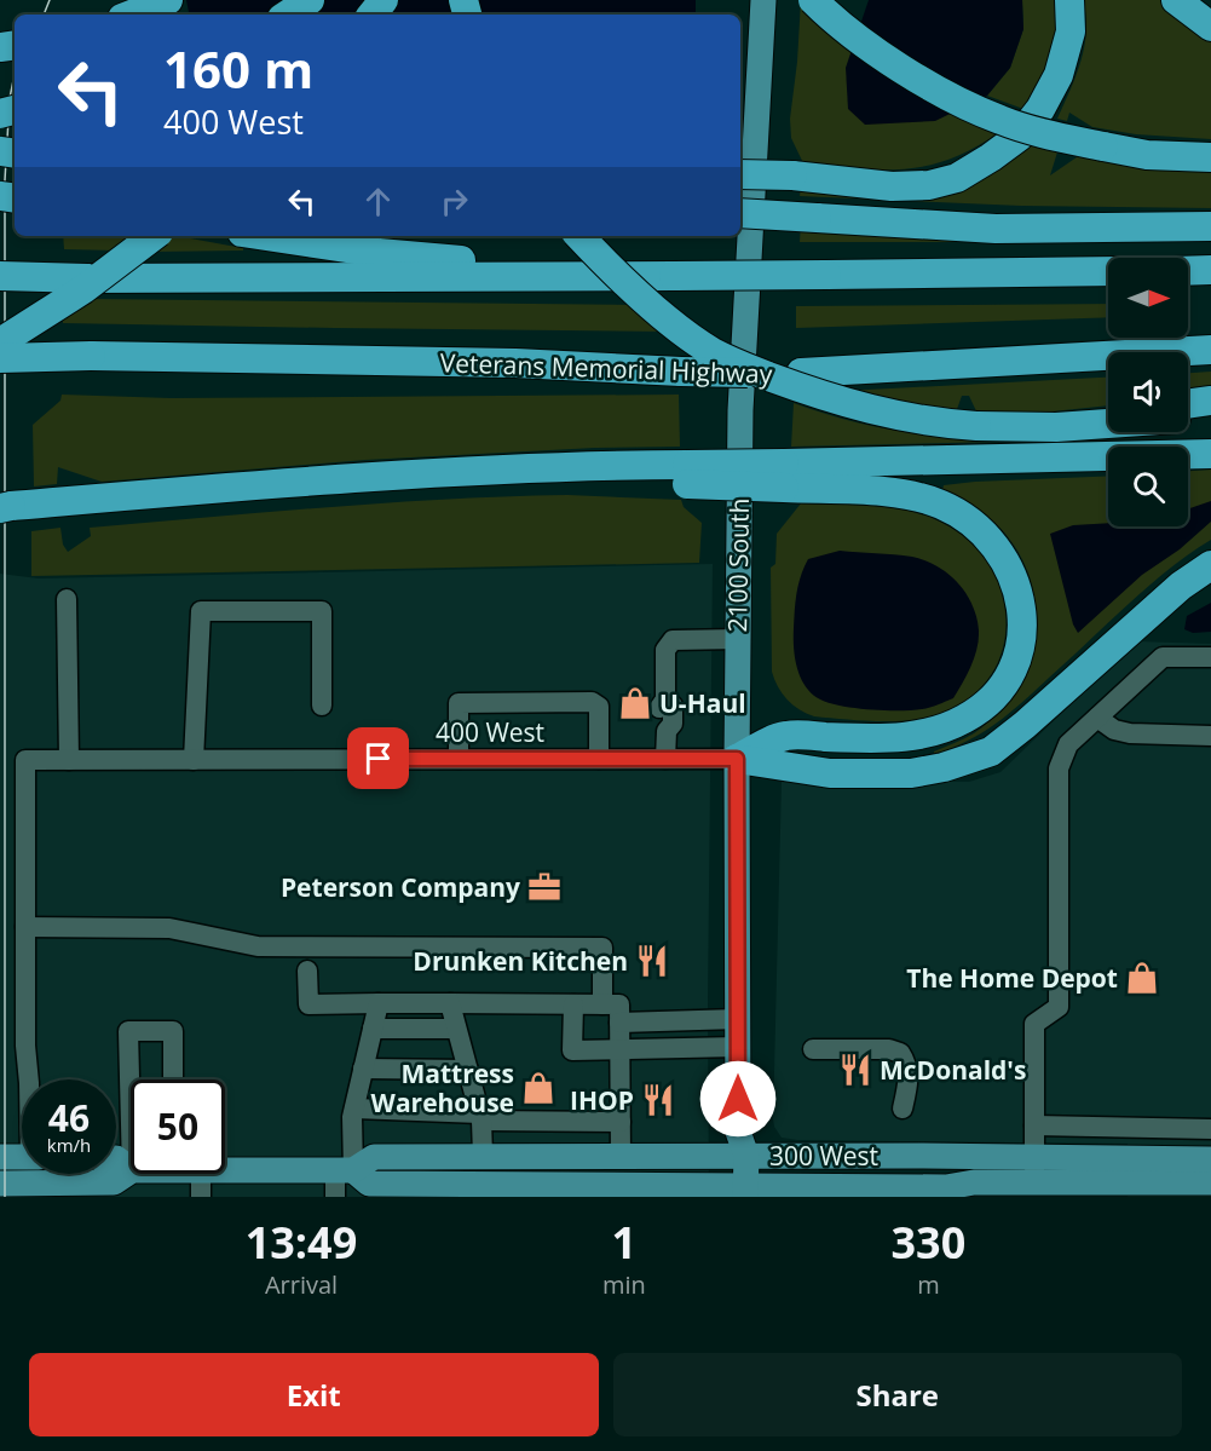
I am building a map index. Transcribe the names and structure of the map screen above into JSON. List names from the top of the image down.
{
  "streets": {
    "highway": ["Veterans Memorial Highway"],
    "main road": ["2100 South", "300 West"],
    "street": ["400 West"]
  },
  "crossings": [
    ["2100 South", "400 West"],
    ["2100 South", "300 West"]
  ],
  "places": {
    "shop": ["U-Haul", "The Home Depot", "Mattress Warehouse"],
    "office": ["Peterson Company"],
    "restaurant": ["Drunken Kitchen", "McDonald's", "IHOP"]
  },
  "north": "right",
  "page": {
    "turn": ["160 m", "400 West"],
    "speed": "46 km/h",
    "limit": "50",
    "eta": [
      "13:49",
      "Arrival",
      "1",
      "min",
      "330",
      "m"
    ],
    "buttons": ["Exit", "Share"]
  }
}
